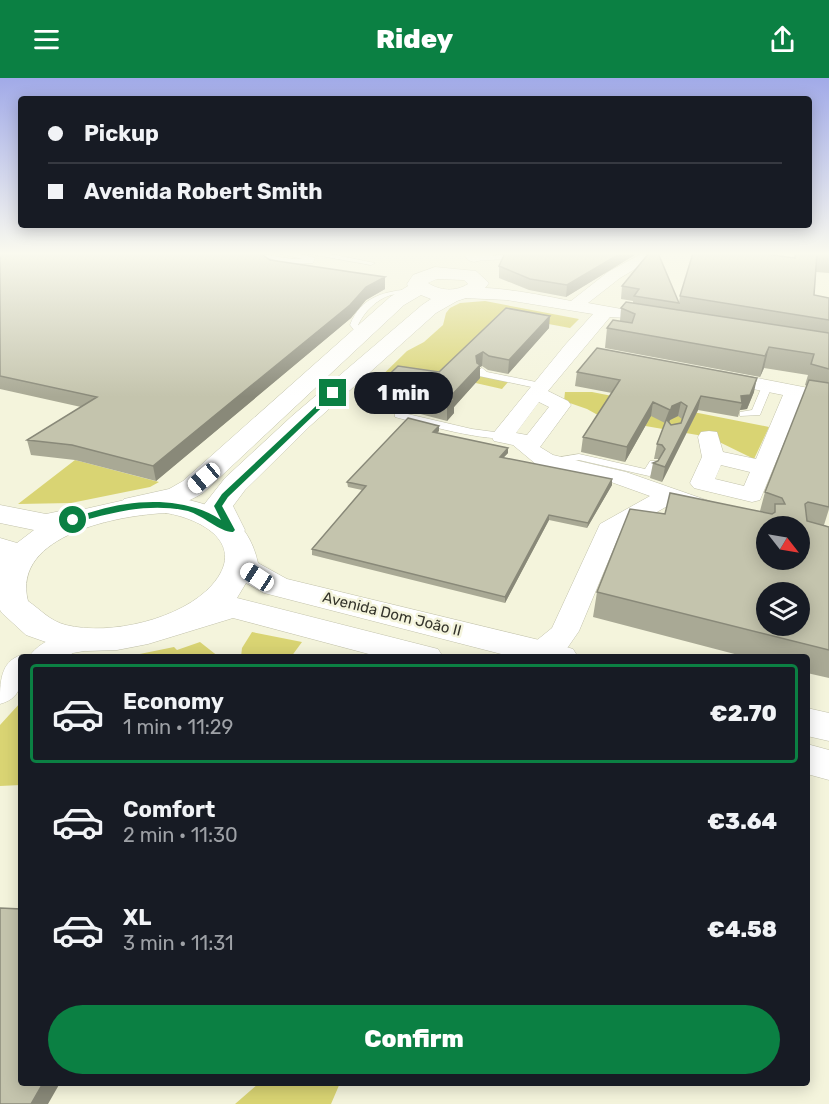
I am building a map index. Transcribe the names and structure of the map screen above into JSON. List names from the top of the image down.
{
  "streets": {
    "street": ["Avenida Dom João II"]
  },
  "north": "bottom right",
  "page": {
    "header": "Ridey",
    "banner": ["Pickup", "Avenida Robert Smith"],
    "bubble": "1 min",
    "list": [
      {
        "name": "Economy",
        "note": "1 min · 11:29",
        "value": "€2.70"
      },
      {
        "name": "Comfort",
        "note": "2 min · 11:30",
        "value": "€3.64"
      },
      {
        "name": "XL",
        "note": "3 min · 11:31",
        "value": "€4.58"
      }
    ],
    "buttons": "Confirm"
  }
}
